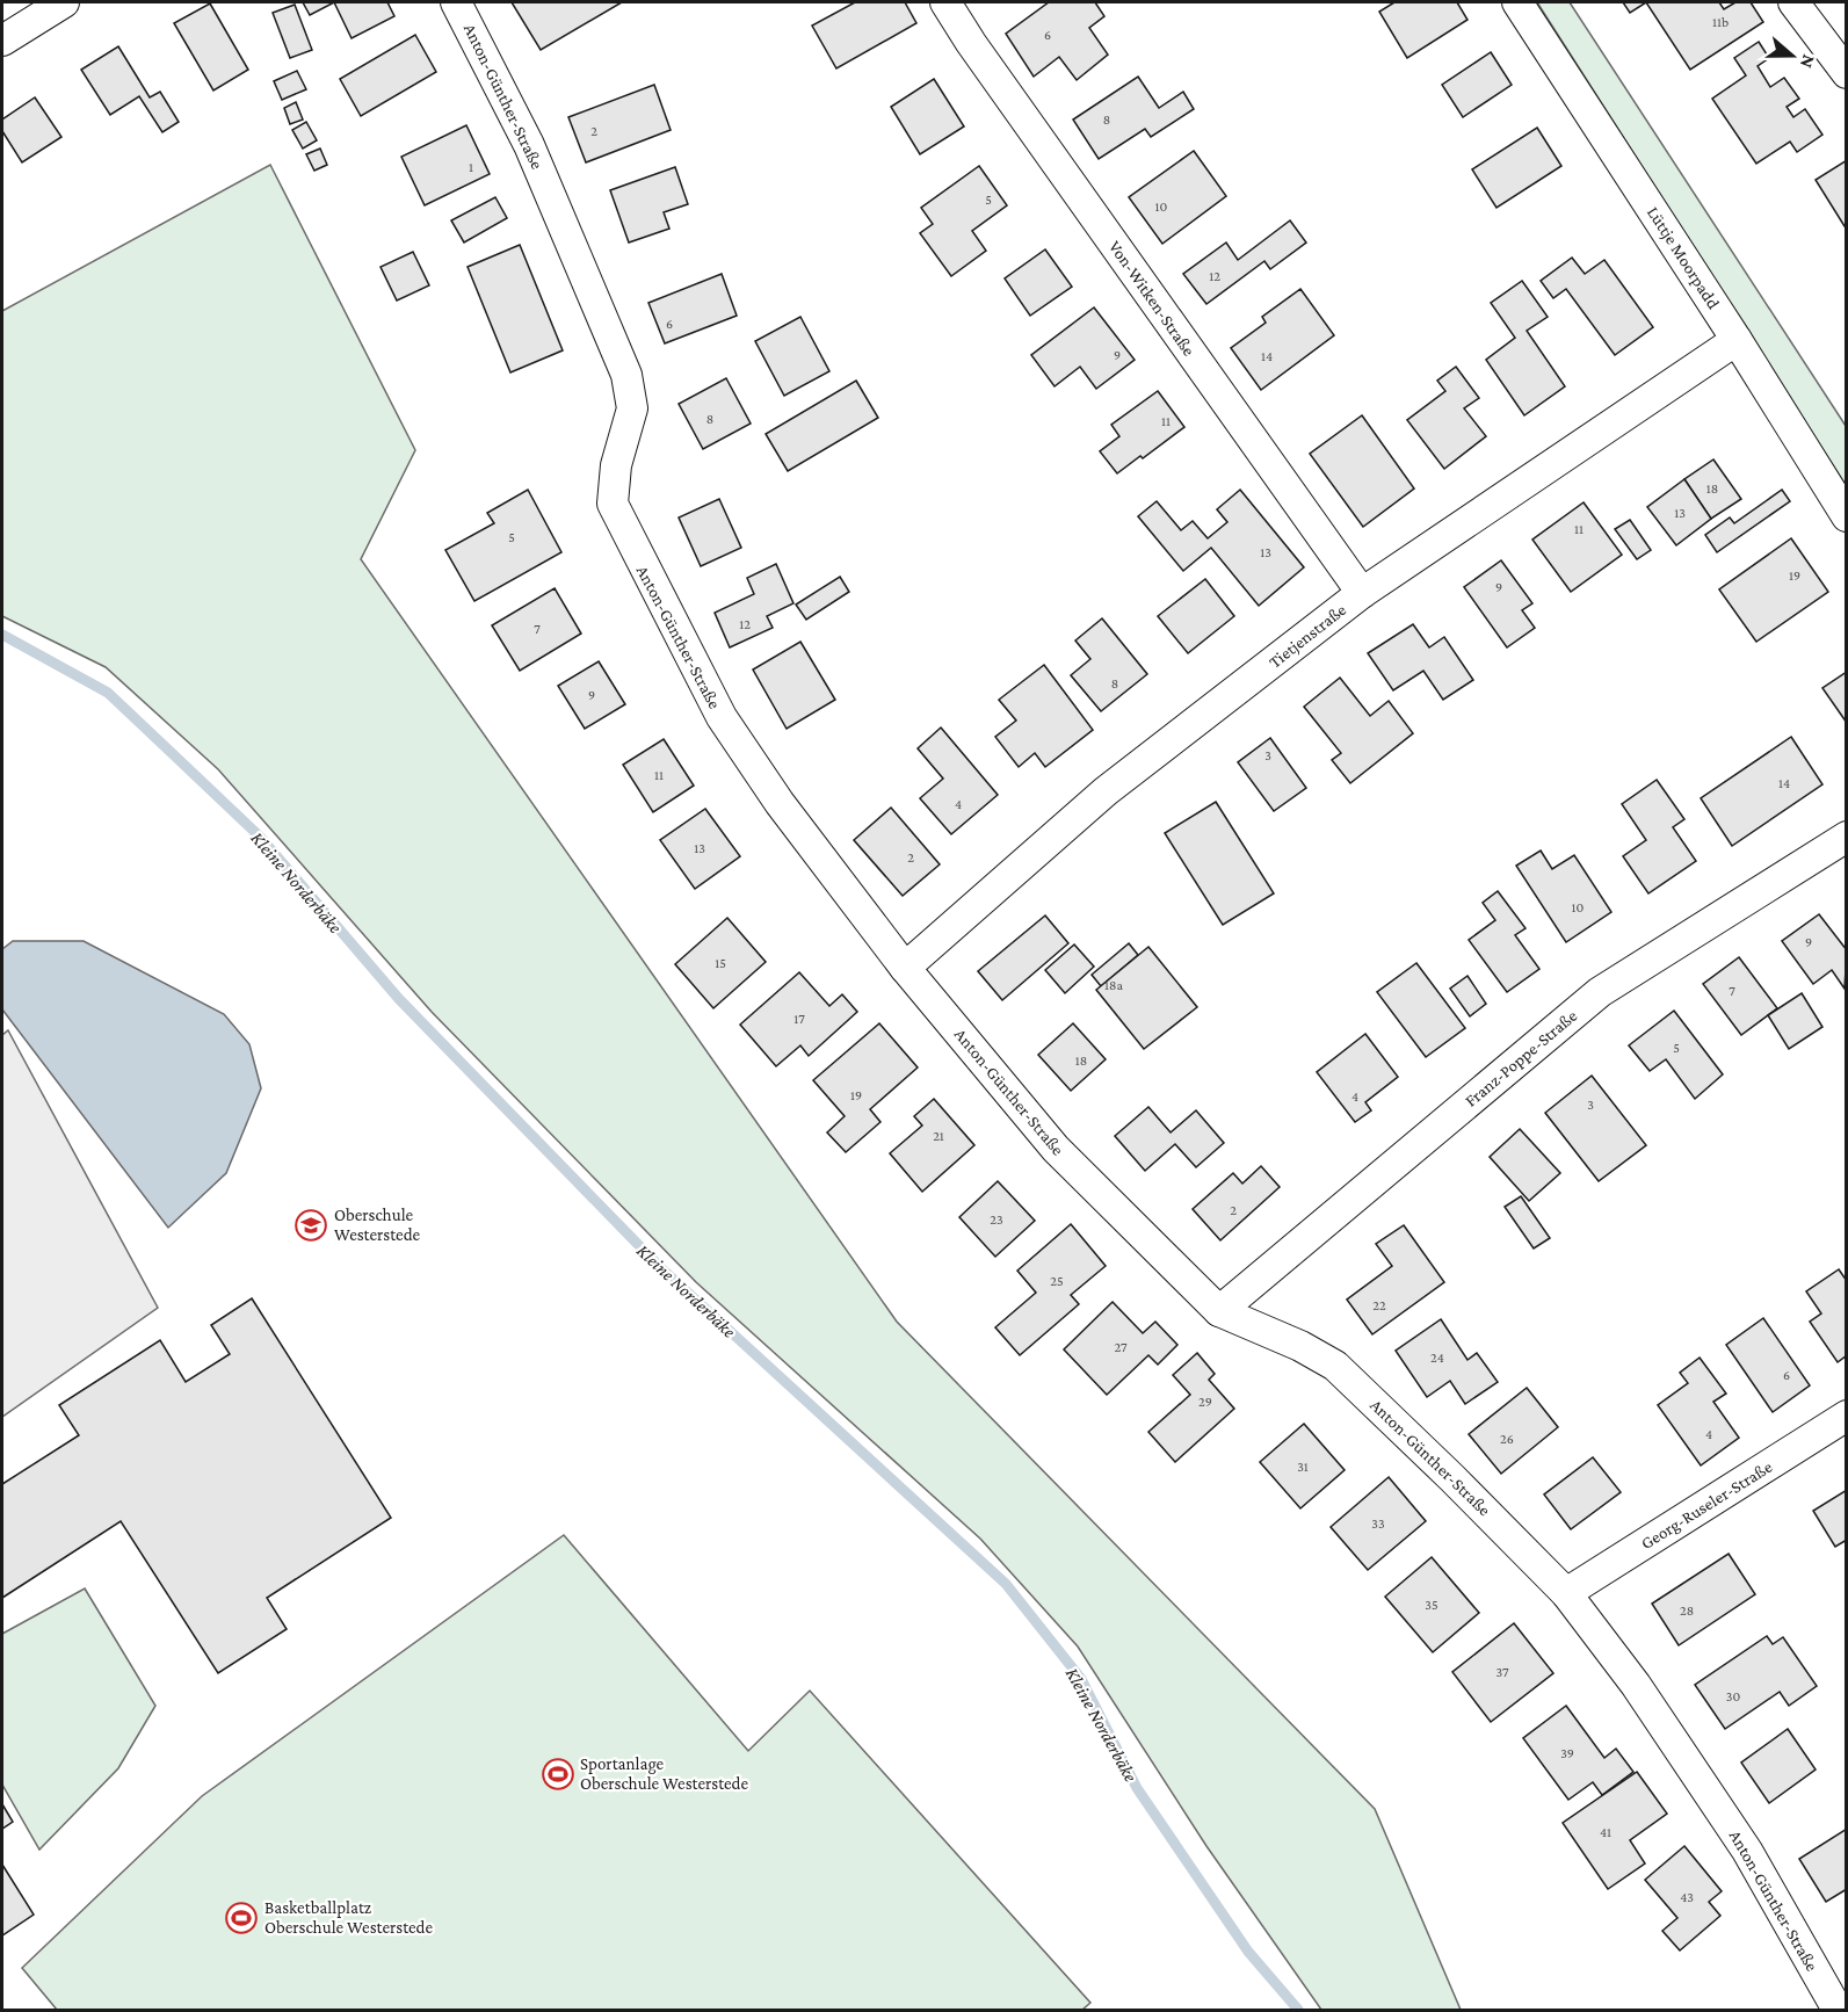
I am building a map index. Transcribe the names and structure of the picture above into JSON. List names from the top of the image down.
{
  "streets": {
    "street": [
      "Anton-Günther-Straße",
      "Lüttje Moorpadd",
      "Von-Witken-Straße",
      "Tietjenstraße",
      "Franz-Poppe-Straße",
      "Georg-Ruseler-Straße"
    ]
  },
  "crossings": [
    ["Anton-Günther-Straße", "Tietjenstraße"],
    ["Anton-Günther-Straße", "Franz-Poppe-Straße"],
    ["Anton-Günther-Straße", "Georg-Ruseler-Straße"],
    ["Lüttje Moorpadd", "Tietjenstraße"],
    ["Von-Witken-Straße", "Tietjenstraße"]
  ],
  "water": ["Kleine Norderbäke"],
  "places": {
    "school or university": ["Oberschule Westerstede"],
    "sports": ["Sportanlage Oberschule Westerstede", "Basketballplatz Oberschule Westerstede"]
  },
  "house_numbers": [
    "11b",
    "6",
    "8",
    "2",
    "1",
    "5",
    "10",
    "12",
    "6",
    "9",
    "14",
    "8",
    "11",
    "18",
    "13",
    "11",
    "5",
    "13",
    "19",
    "9",
    "12",
    "7",
    "8",
    "9",
    "3",
    "11",
    "14",
    "4",
    "13",
    "2",
    "10",
    "9",
    "15",
    "18a",
    "7",
    "17",
    "5",
    "18",
    "19",
    "4",
    "3",
    "21",
    "2",
    "23",
    "25",
    "22",
    "27",
    "24",
    "6",
    "29",
    "4",
    "26",
    "31",
    "33",
    "35",
    "28",
    "37",
    "30",
    "39",
    "41",
    "43"
  ],
  "north": "right"
}
